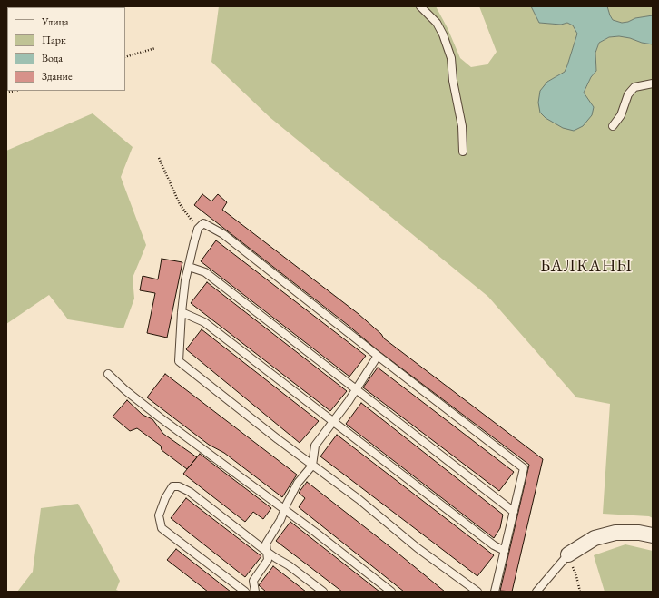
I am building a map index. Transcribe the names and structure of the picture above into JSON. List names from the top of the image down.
{
  "districts": ["БАЛКАНЫ"],
  "legend": [
    "Улица",
    "Парк",
    "Вода",
    "Здание"
  ]
}
